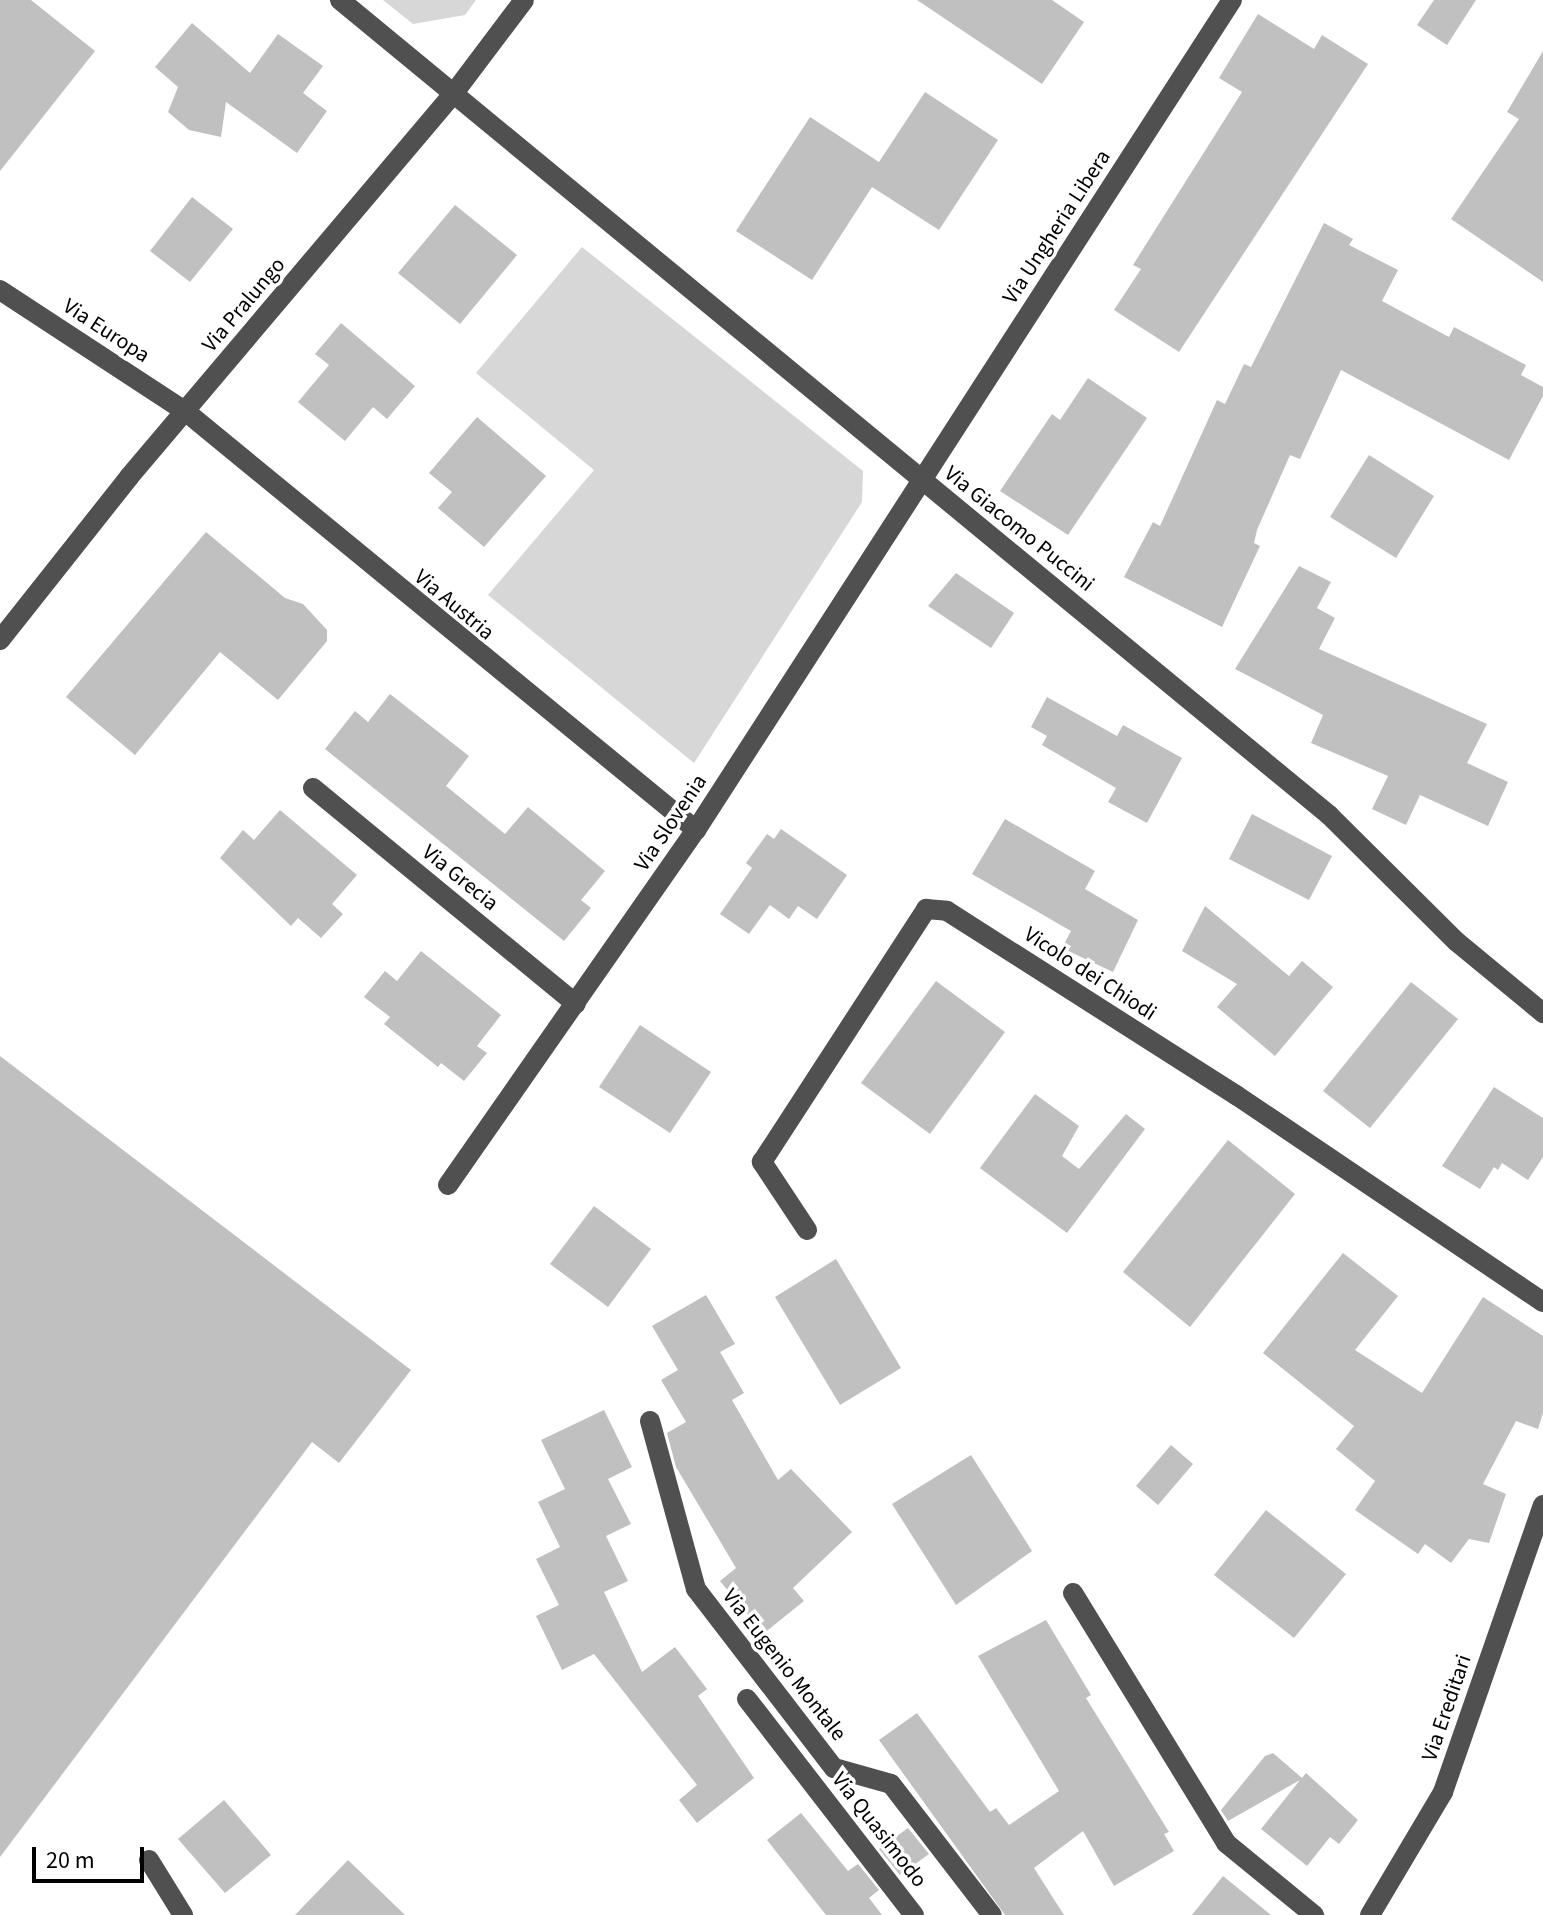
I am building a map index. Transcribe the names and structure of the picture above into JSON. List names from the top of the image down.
{
  "streets": {
    "street": [
      "Via Ungheria Libera",
      "Via Pralungo",
      "Via Europa",
      "Via Giacomo Puccini",
      "Via Austria",
      "Via Slovenia",
      "Via Grecia",
      "Vicolo dei Chiodi",
      "Via Eugenio Montale",
      "Via Ereditari",
      "Via Quasimodo"
    ]
  },
  "crossings": [
    ["Via Ungheria Libera", "Via Giacomo Puccini"],
    ["Via Ungheria Libera", "Via Slovenia"],
    ["Via Pralungo", "Via Europa"],
    ["Via Pralungo", "Via Giacomo Puccini"],
    ["Via Pralungo", "Via Austria"],
    ["Via Europa", "Via Austria"],
    ["Via Giacomo Puccini", "Via Slovenia"],
    ["Via Austria", "Via Slovenia"],
    ["Via Slovenia", "Via Grecia"]
  ],
  "scale_bar": "20 m"
}
